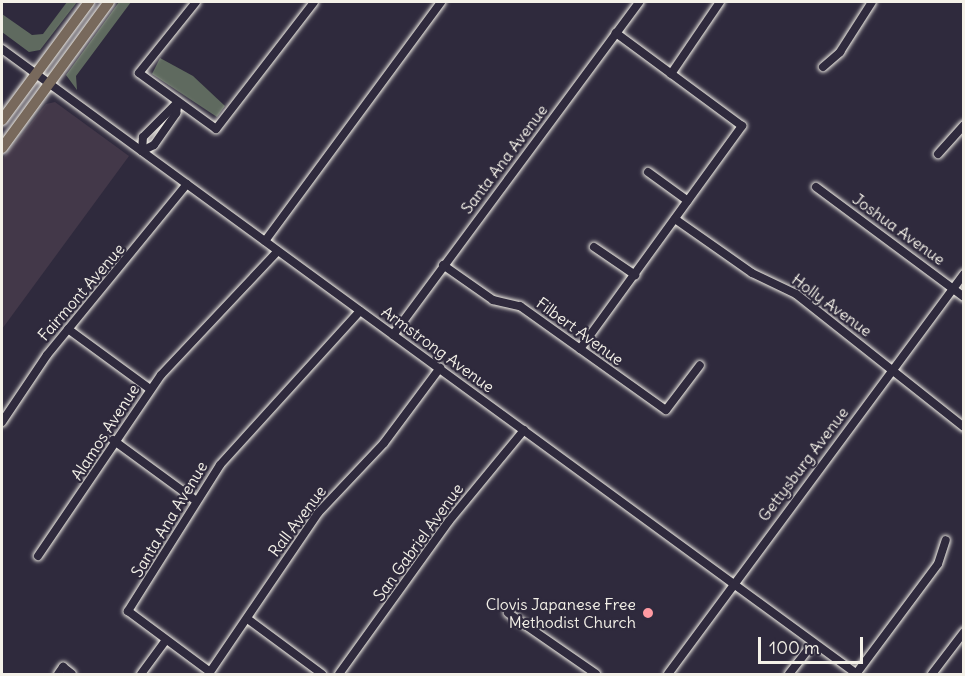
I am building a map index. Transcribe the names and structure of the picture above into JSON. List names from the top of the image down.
{
  "streets": {
    "street": [
      "Santa Ana Avenue",
      "Joshua Avenue",
      "Fairmont Avenue",
      "Holly Avenue",
      "Filbert Avenue",
      "Armstrong Avenue",
      "Alamos Avenue",
      "Gettysburg Avenue",
      "Rall Avenue",
      "San Gabriel Avenue"
    ]
  },
  "crossings": [
    ["Santa Ana Avenue", "Filbert Avenue"],
    ["Santa Ana Avenue", "Armstrong Avenue"],
    ["Santa Ana Avenue", "Rall Avenue"],
    ["Joshua Avenue", "Gettysburg Avenue"],
    ["Fairmont Avenue", "Armstrong Avenue"],
    ["Holly Avenue", "Gettysburg Avenue"],
    ["Armstrong Avenue", "Alamos Avenue"],
    ["Armstrong Avenue", "Gettysburg Avenue"],
    ["Armstrong Avenue", "Rall Avenue"],
    ["Armstrong Avenue", "San Gabriel Avenue"]
  ],
  "places": ["Clovis Japanese Free Methodist Church"],
  "scale_bar": "100 m"
}
